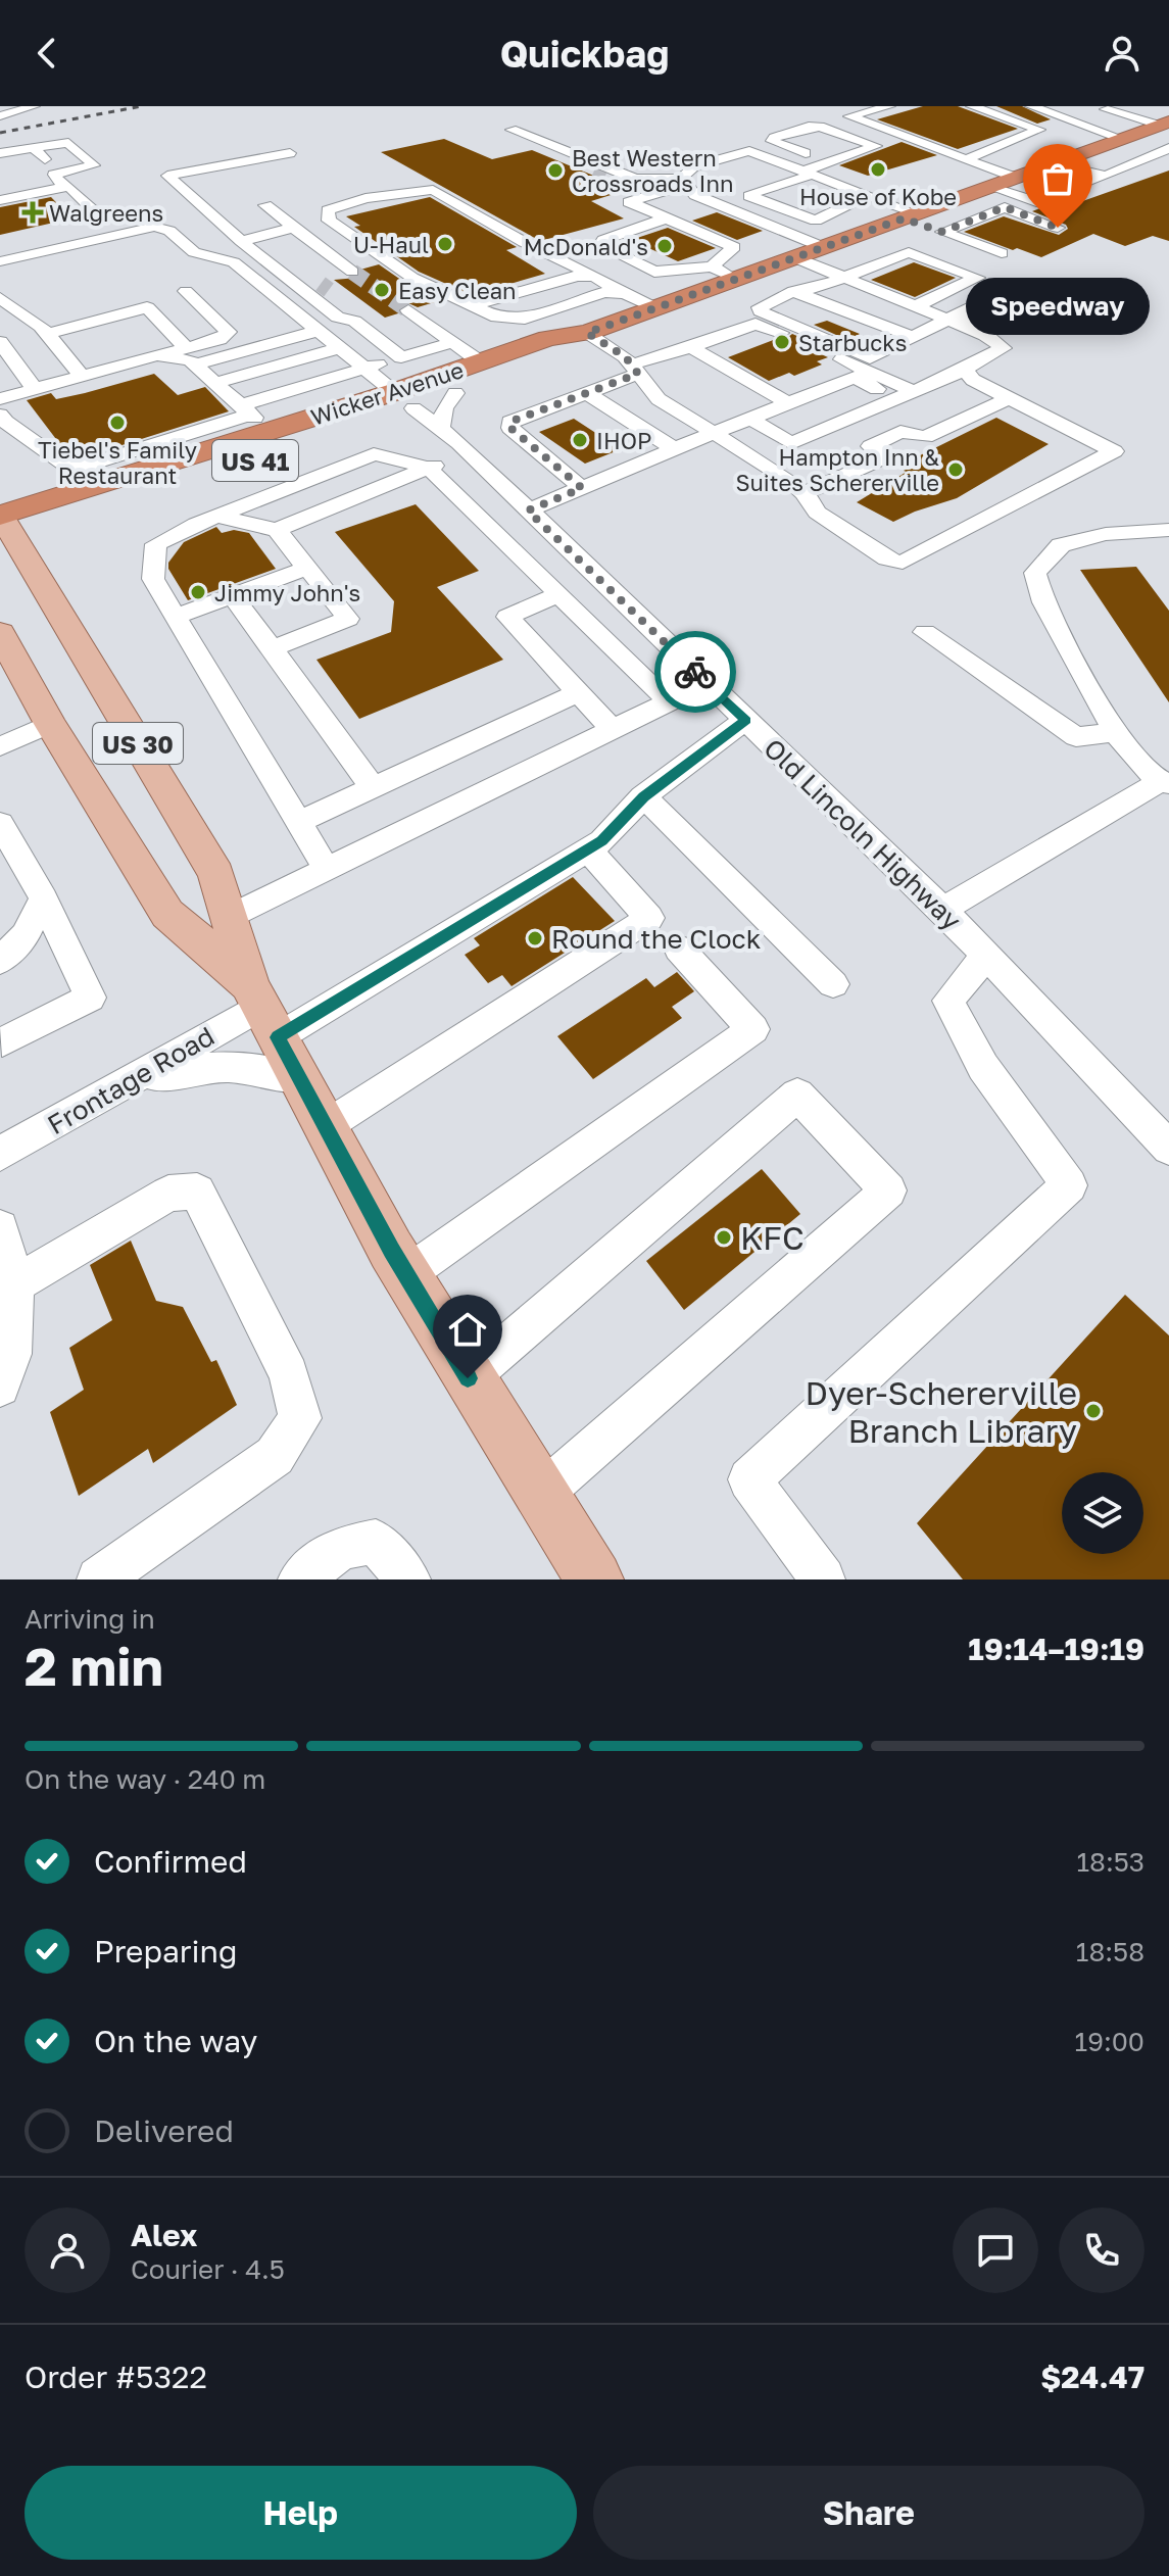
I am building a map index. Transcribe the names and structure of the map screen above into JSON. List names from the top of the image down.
{
  "streets": {
    "highway": ["Wicker Avenue", "US 41"],
    "main road": ["US 30"],
    "street": ["Old Lincoln Highway", "Frontage Road"]
  },
  "crossings": [
    ["Wicker Avenue", "US 30"],
    ["Wicker Avenue", "Old Lincoln Highway"],
    ["US 30", "Frontage Road"],
    ["Old Lincoln Highway", "Frontage Road"]
  ],
  "places": {
    "other": [
      "House of Kobe",
      "Best Western Crossroads Inn",
      "Speedway",
      "U-Haul",
      "McDonald's",
      "Easy Clean",
      "Starbucks",
      "Tiebel's Family Restaurant",
      "IHOP",
      "Hampton Inn & Suites Schererville",
      "Jimmy John's",
      "Round the Clock",
      "KFC",
      "Dyer-Schererville Branch Library"
    ],
    "health": ["Walgreens"]
  },
  "page": {
    "header": "Quickbag",
    "bubble": "Speedway",
    "heading": ["2 min", "Arriving in", "19:14–19:19"],
    "panel": [
      "Alex",
      "Courier · 4.5",
      "Order #5322",
      "$24.47"
    ],
    "bar": "On the way · 240 m",
    "list": [
      ["Confirmed", "18:53"],
      ["Preparing", "18:58"],
      ["On the way", "19:00"],
      "Delivered"
    ],
    "buttons": ["Help", "Share"]
  }
}
